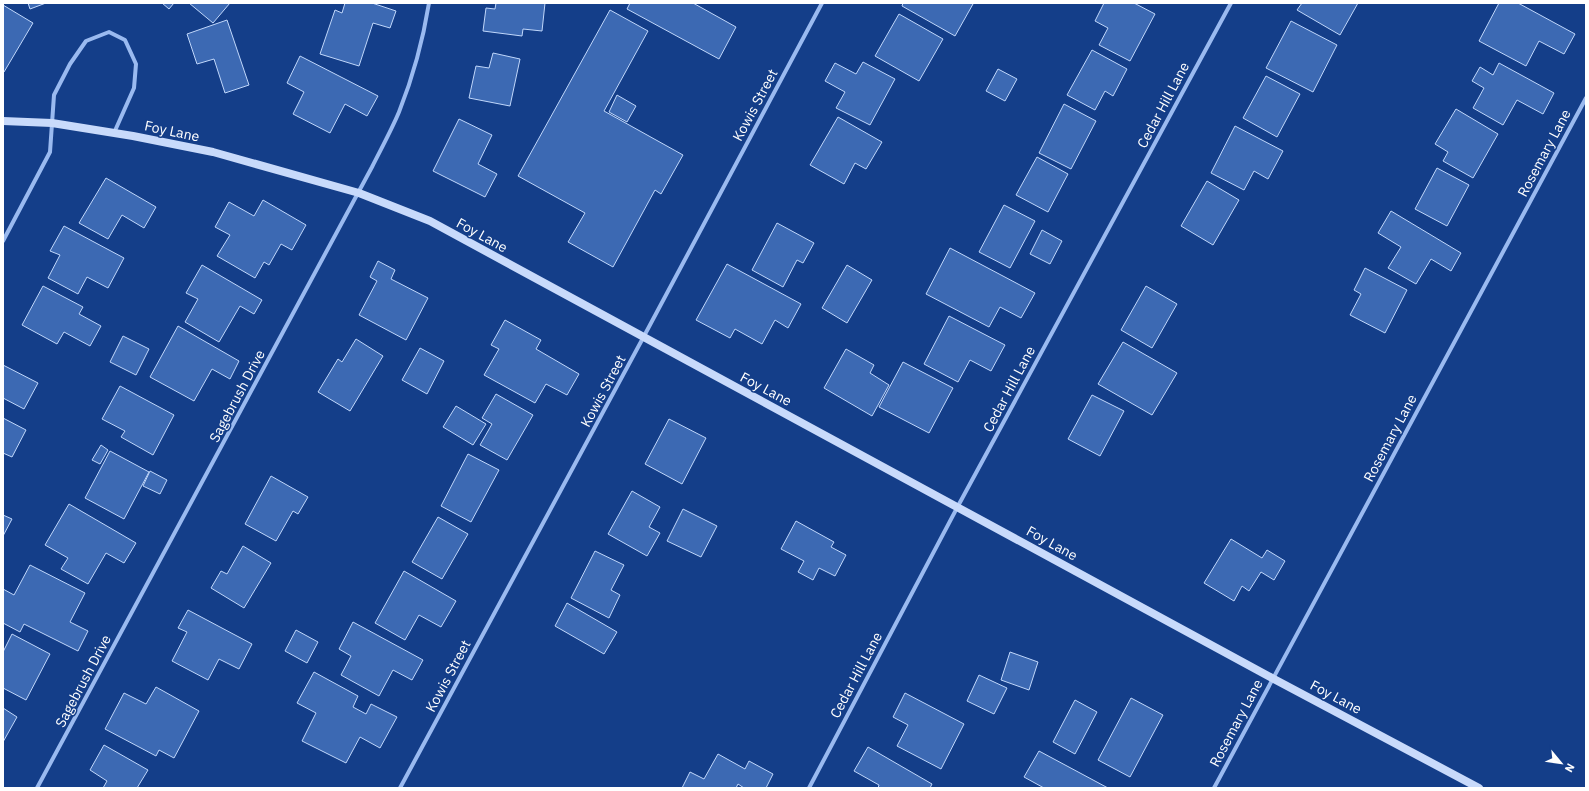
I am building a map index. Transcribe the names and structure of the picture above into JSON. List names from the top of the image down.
{
  "streets": {
    "street": [
      "Kowis Street",
      "Cedar Hill Lane",
      "Foy Lane",
      "Rosemary Lane",
      "Sagebrush Drive"
    ]
  },
  "crossings": [
    ["Kowis Street", "Foy Lane"],
    ["Cedar Hill Lane", "Foy Lane"],
    ["Foy Lane", "Rosemary Lane"],
    ["Foy Lane", "Sagebrush Drive"]
  ],
  "north": "bottom right"
}
